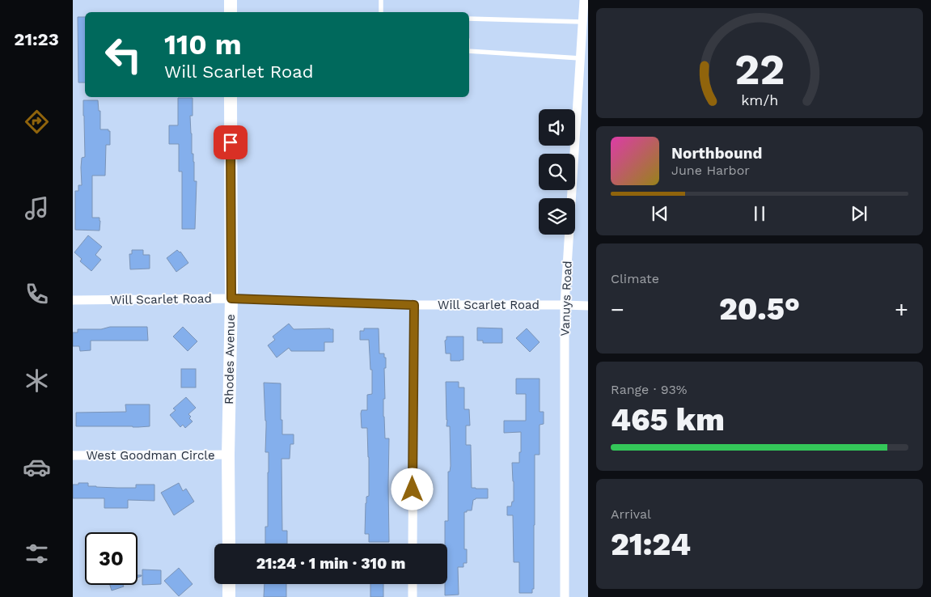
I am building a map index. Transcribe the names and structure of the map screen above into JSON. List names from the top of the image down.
{
  "streets": {
    "main road": ["Rhodes Avenue"],
    "street": ["Vanuys Road", "Will Scarlet Road", "West Goodman Circle"]
  },
  "crossings": [
    ["Vanuys Road", "Will Scarlet Road"],
    ["Will Scarlet Road", "Rhodes Avenue"],
    ["Rhodes Avenue", "West Goodman Circle"]
  ],
  "page": {
    "tabs": "21:23",
    "turn": ["110 m", "Will Scarlet Road"],
    "song": ["Northbound", "June Harbor"],
    "tile": [
      "Climate",
      ["Range · 93%", "465 km"],
      ["Arrival", "21:24"]
    ],
    "heat": ["−", "20.5°", "+"],
    "limit": "30",
    "trip": "21:24 · 1 min · 310 m",
    "gauge": ["22", "km/h"]
  }
}
